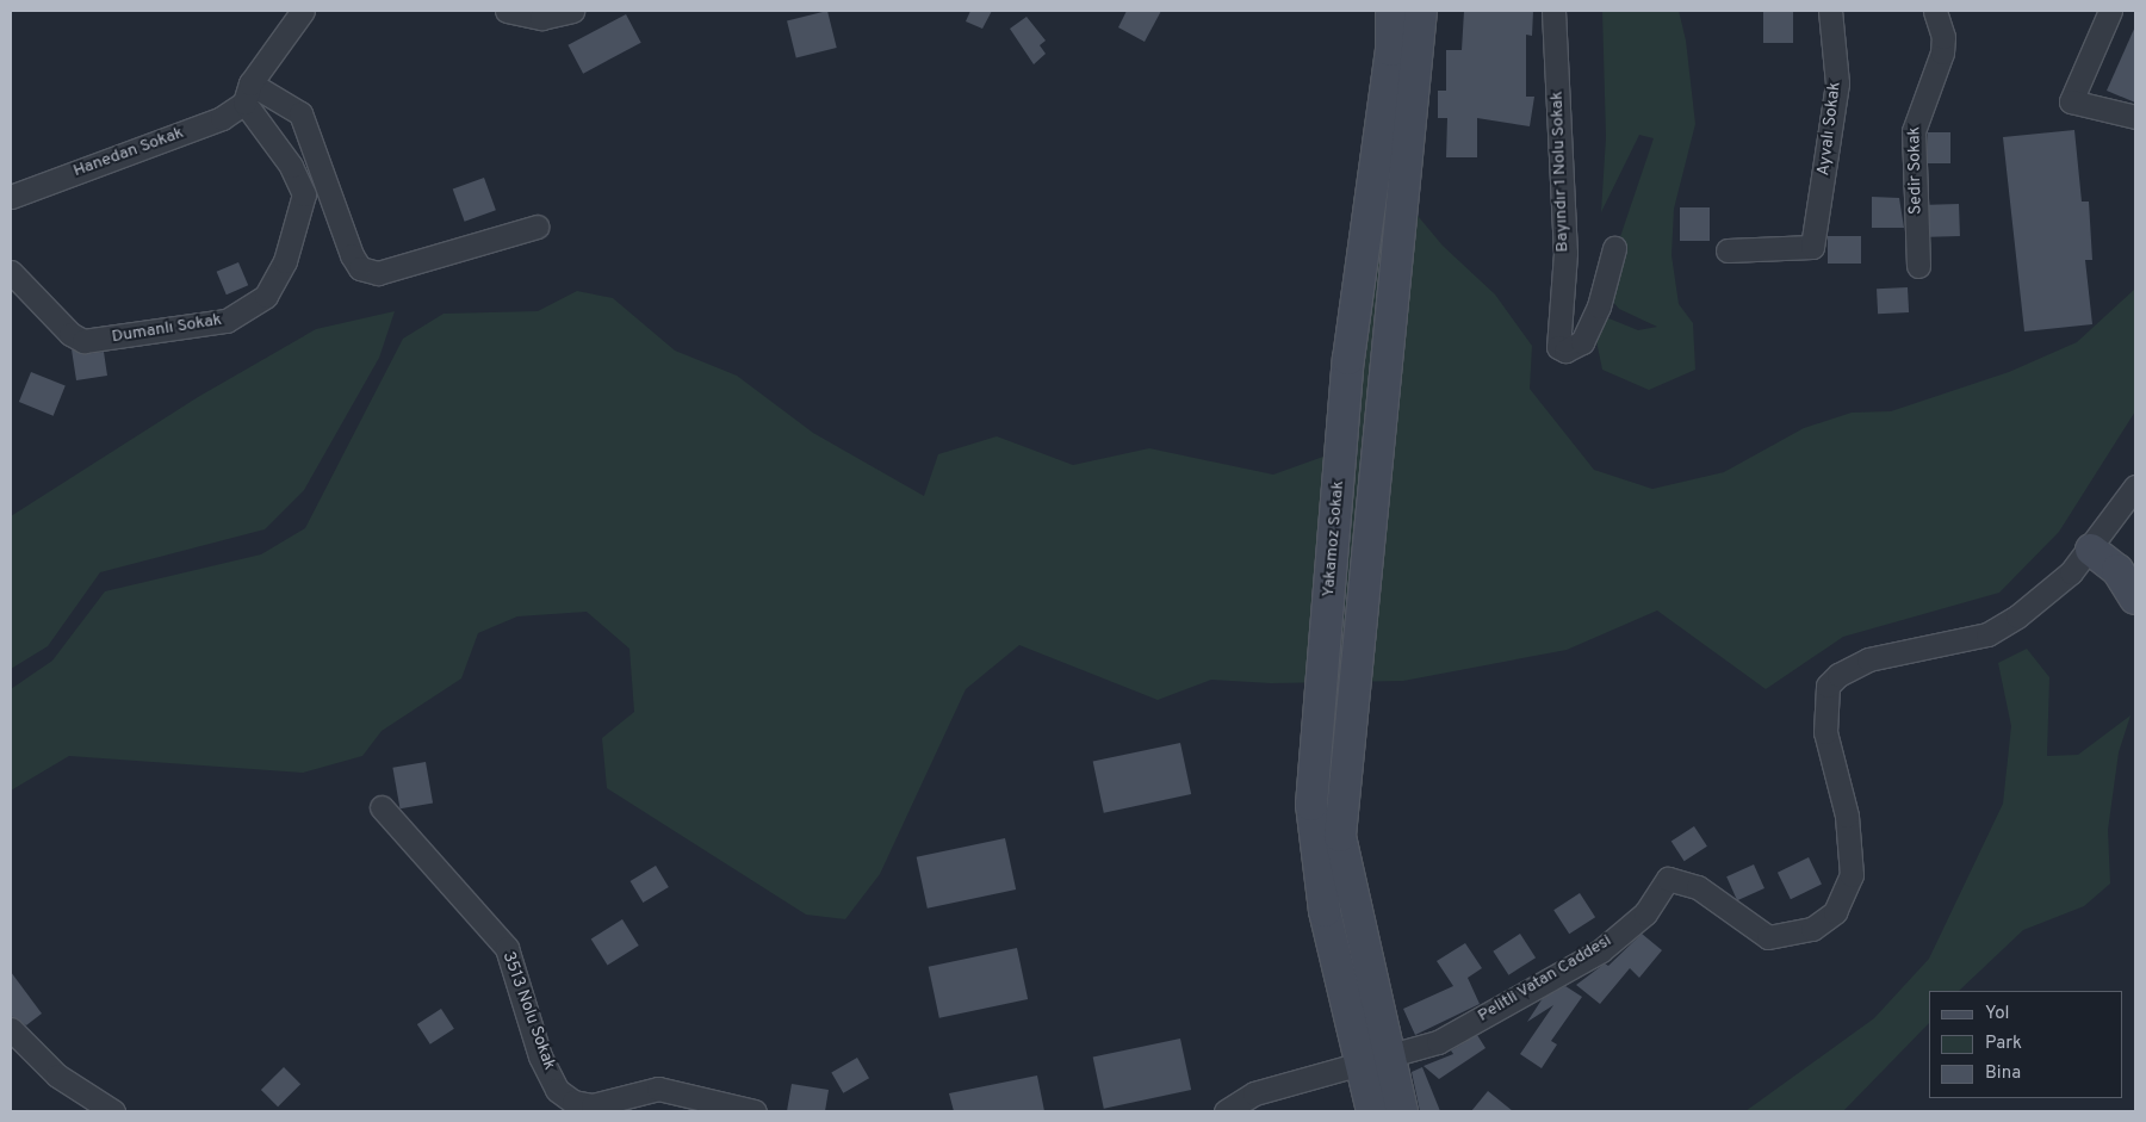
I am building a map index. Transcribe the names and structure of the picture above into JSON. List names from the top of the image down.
{
  "streets": {
    "main road": ["Yakamoz Sokak"],
    "street": [
      "Ayvalı Sokak",
      "Hanedan Sokak",
      "Sedir Sokak",
      "Bayındır 1 Nolu Sokak",
      "Dumanlı Sokak",
      "Pelitli Vatan Caddesi",
      "3513 Nolu Sokak"
    ]
  },
  "crossings": [
    ["Hanedan Sokak", "Dumanlı Sokak"],
    ["Yakamoz Sokak", "Pelitli Vatan Caddesi"]
  ],
  "legend": ["Yol", "Park", "Bina"]
}
